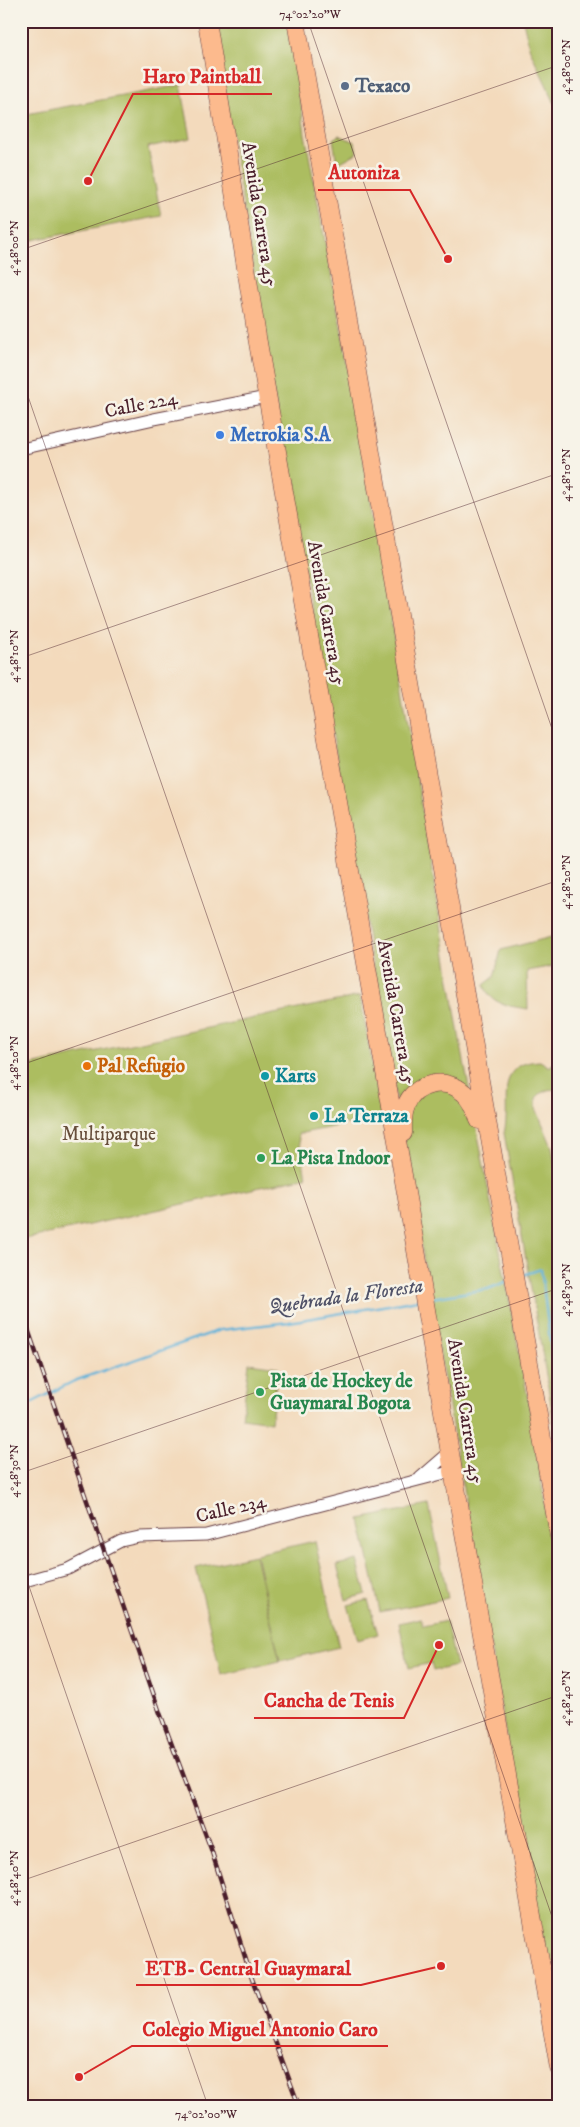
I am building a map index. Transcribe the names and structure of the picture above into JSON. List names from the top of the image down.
{
  "streets": {
    "highway": ["Avenida Carrera 45"],
    "street": ["Calle 224", "Calle 234"]
  },
  "crossings": [
    ["Avenida Carrera 45", "Calle 224"],
    ["Avenida Carrera 45", "Calle 234"]
  ],
  "water": ["Quebrada la Floresta"],
  "parks": ["Multiparque"],
  "places": [
    "Texaco",
    "Haro Paintball",
    "Autoniza",
    "Metrokia S.A",
    "Pal Refugio",
    "Karts",
    "La Terraza",
    "La Pista Indoor",
    "Pista de Hockey de Guaymaral Bogota",
    "Cancha de Tenis",
    "ETB- Central Guaymaral",
    "Colegio Miguel Antonio Caro"
  ],
  "coordinates": [
    "74°02'20\"W",
    "4°48'00\"N",
    "4°48'10\"N",
    "4°48'20\"N",
    "4°48'30\"N",
    "4°48'40\"N",
    "74°02'00\"W"
  ]
}
